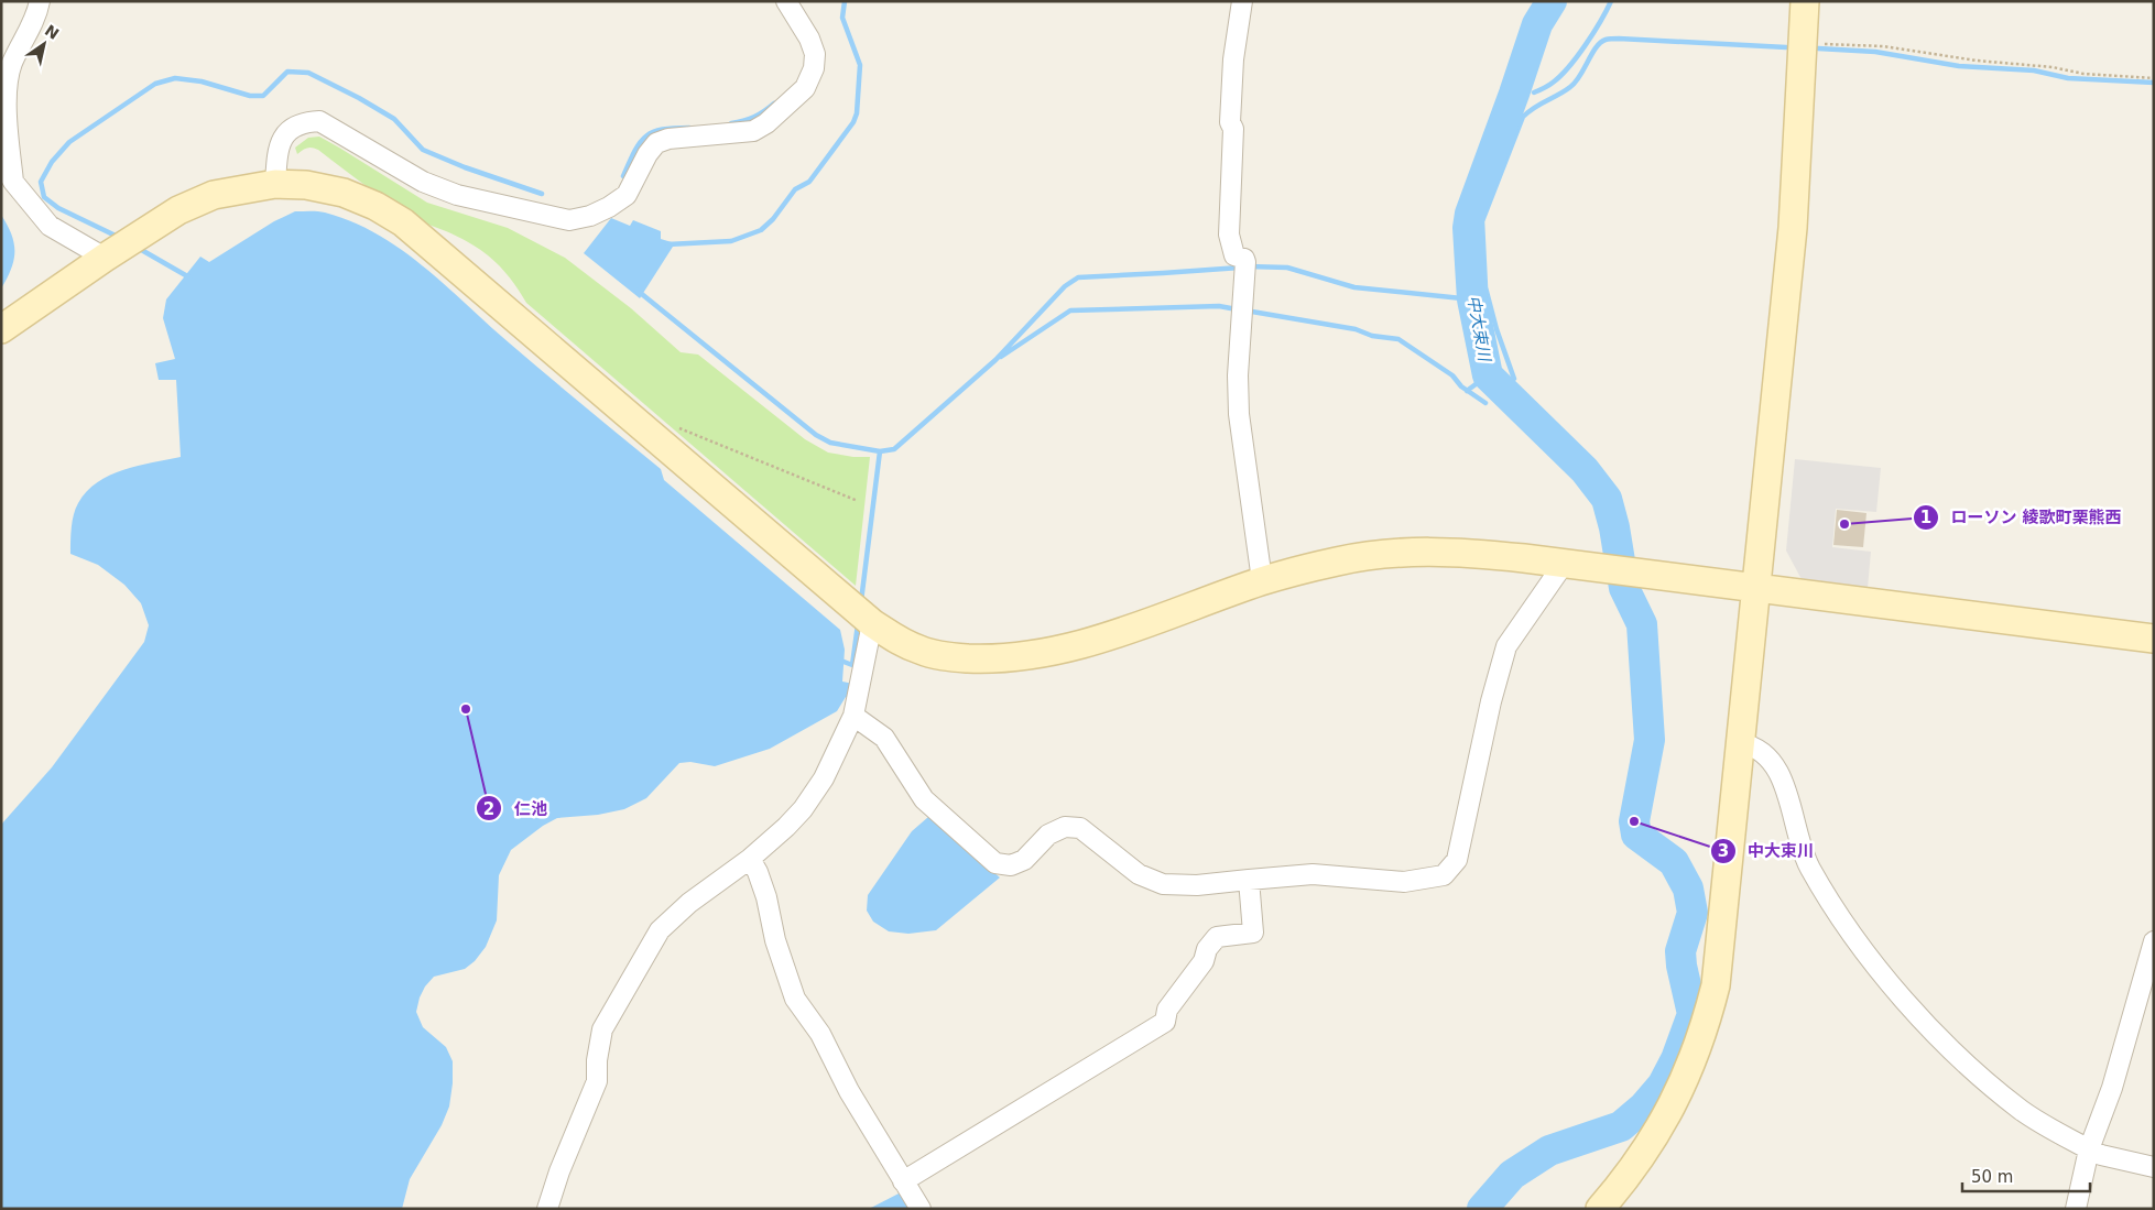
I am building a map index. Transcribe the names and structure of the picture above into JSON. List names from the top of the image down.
{
  "water": ["中大束川"],
  "places": ["ローソン 綾歌町栗熊西", "仁池", "中大束川"],
  "scale_bar": "50 m",
  "north": "top right"
}
